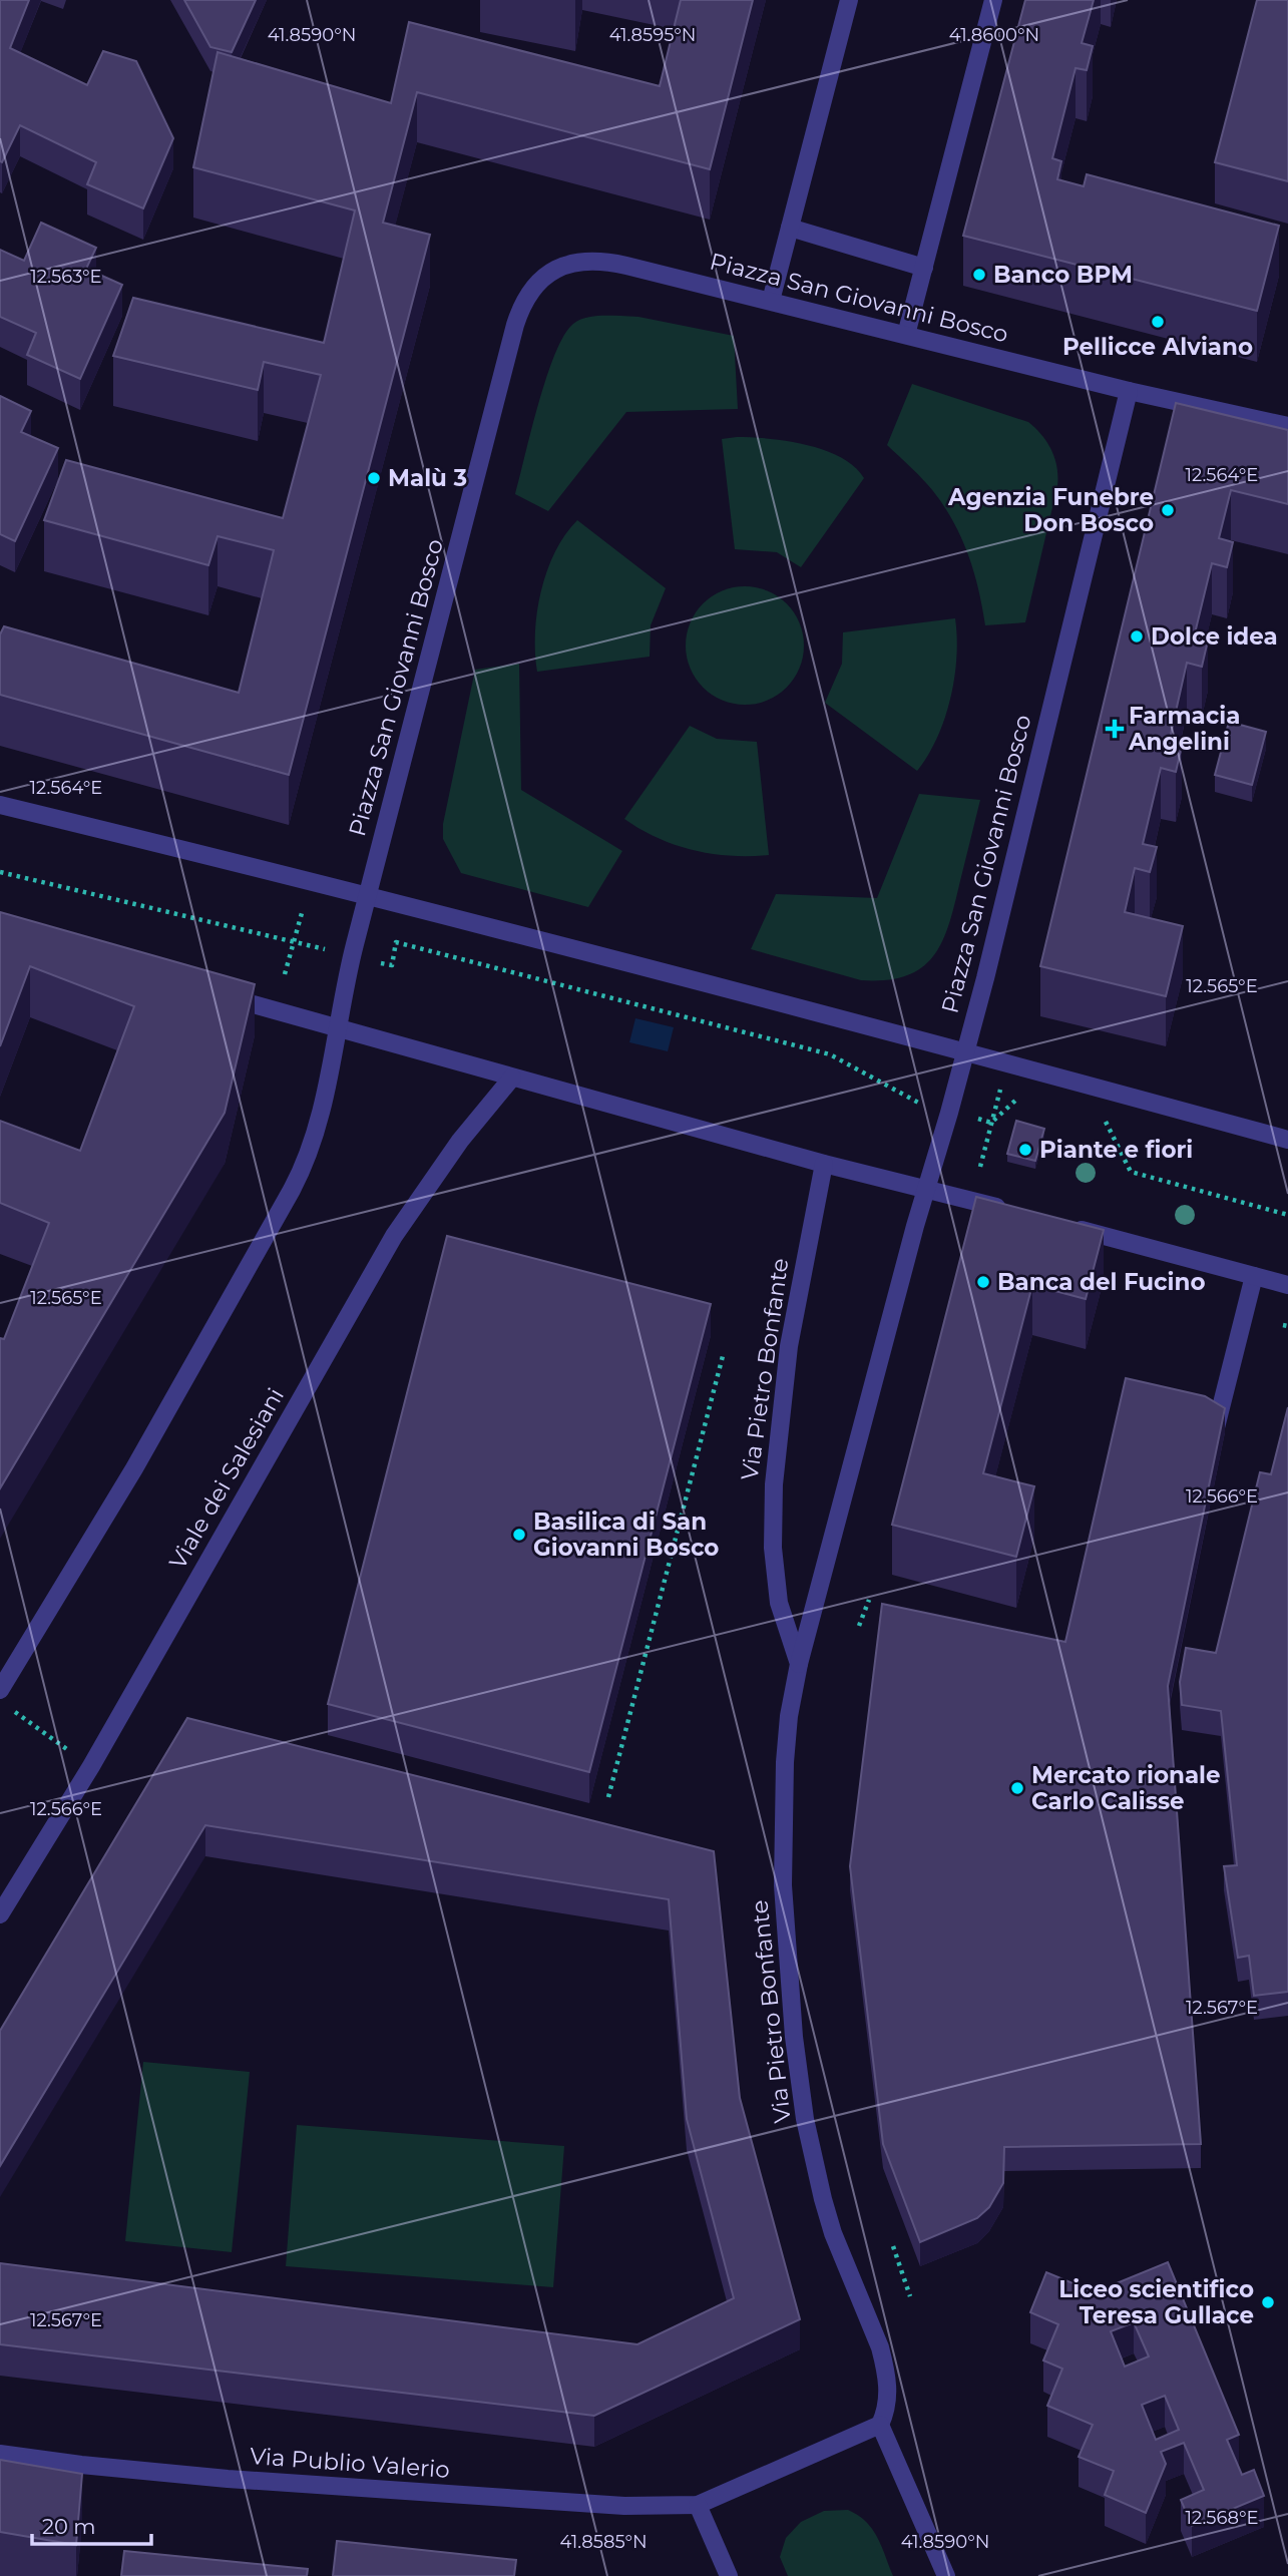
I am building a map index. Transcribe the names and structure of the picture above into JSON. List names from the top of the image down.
{
  "streets": {
    "street": [
      "Piazza San Giovanni Bosco",
      "Via Pietro Bonfante",
      "Viale dei Salesiani",
      "Via Publio Valerio"
    ]
  },
  "crossings": [
    ["Piazza San Giovanni Bosco", "Via Pietro Bonfante"]
  ],
  "places": {
    "other": [
      "Banco BPM",
      "Pellicce Alviano",
      "Malù 3",
      "Agenzia Funebre Don Bosco",
      "Dolce idea",
      "Piante e fiori",
      "Banca del Fucino",
      "Basilica di San Giovanni Bosco",
      "Mercato rionale Carlo Calisse",
      "Liceo scientifico Teresa Gullace"
    ],
    "health": ["Farmacia Angelini"]
  },
  "scale_bar": "20 m",
  "coordinates": [
    "41.8590°N",
    "41.8595°N",
    "41.8600°N",
    "12.563°E",
    "12.564°E",
    "12.565°E",
    "12.566°E",
    "12.567°E",
    "12.568°E",
    "41.8585°N"
  ]
}
